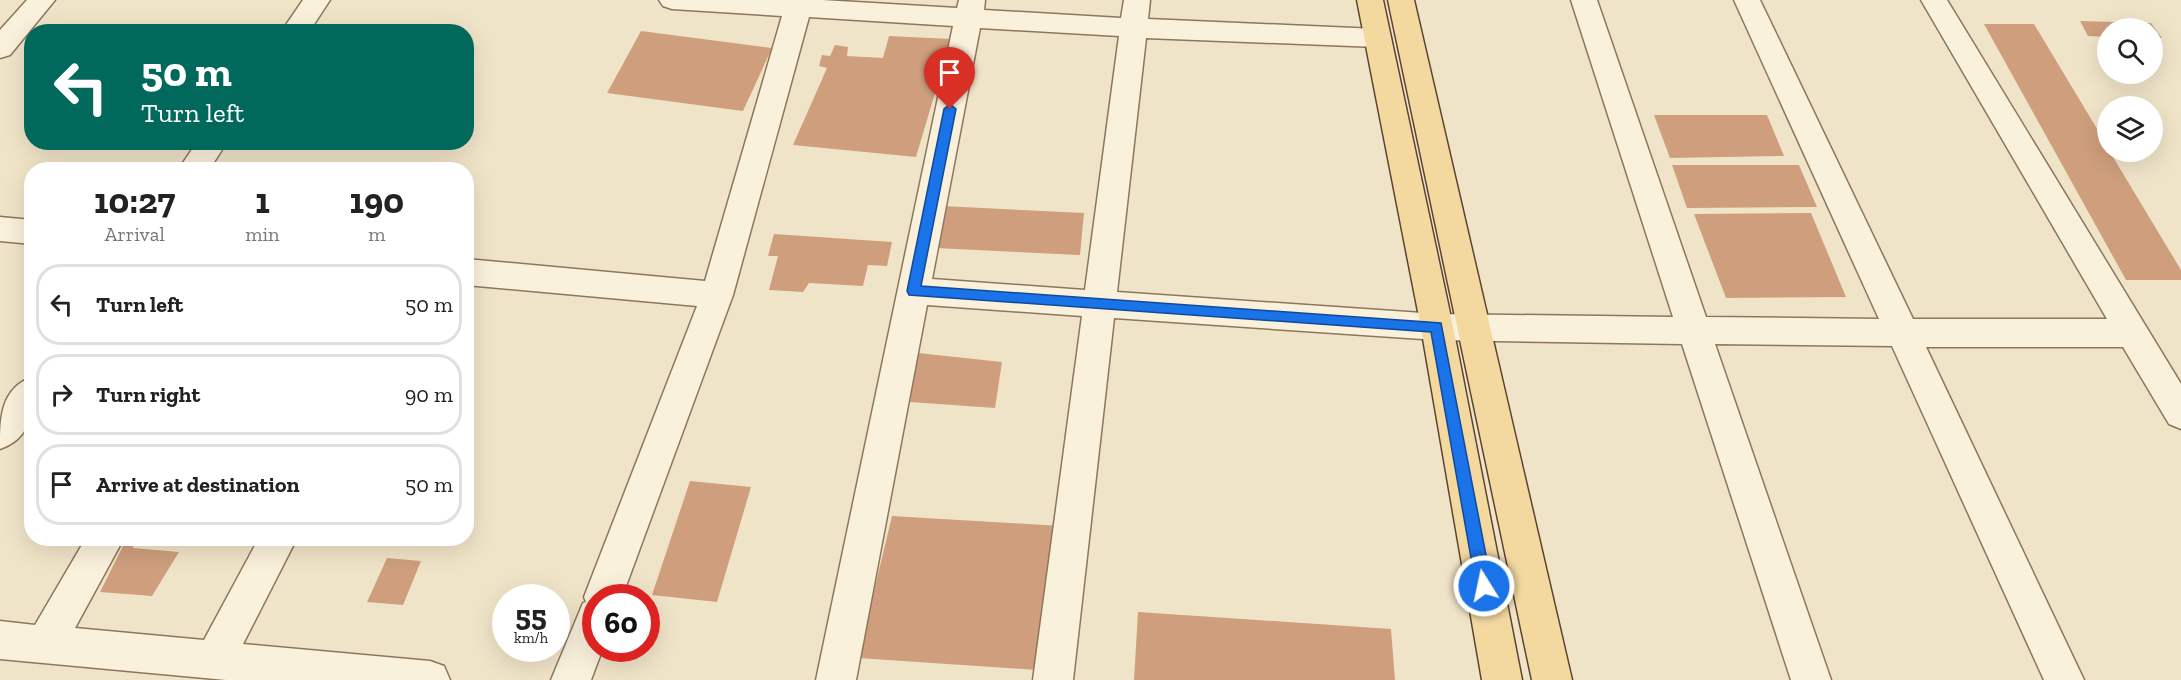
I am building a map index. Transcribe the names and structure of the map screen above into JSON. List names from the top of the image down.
{
  "page": {
    "turn": ["50 m", "Turn left"],
    "eta": [
      "10:27",
      "Arrival",
      "1",
      "min",
      "190",
      "m"
    ],
    "list": [
      {
        "name": "Turn left",
        "value": "50 m"
      },
      {
        "name": "Turn right",
        "value": "90 m"
      },
      {
        "name": "Arrive at destination",
        "value": "50 m"
      }
    ],
    "speed": "55 km/h",
    "limit": "60"
  }
}
